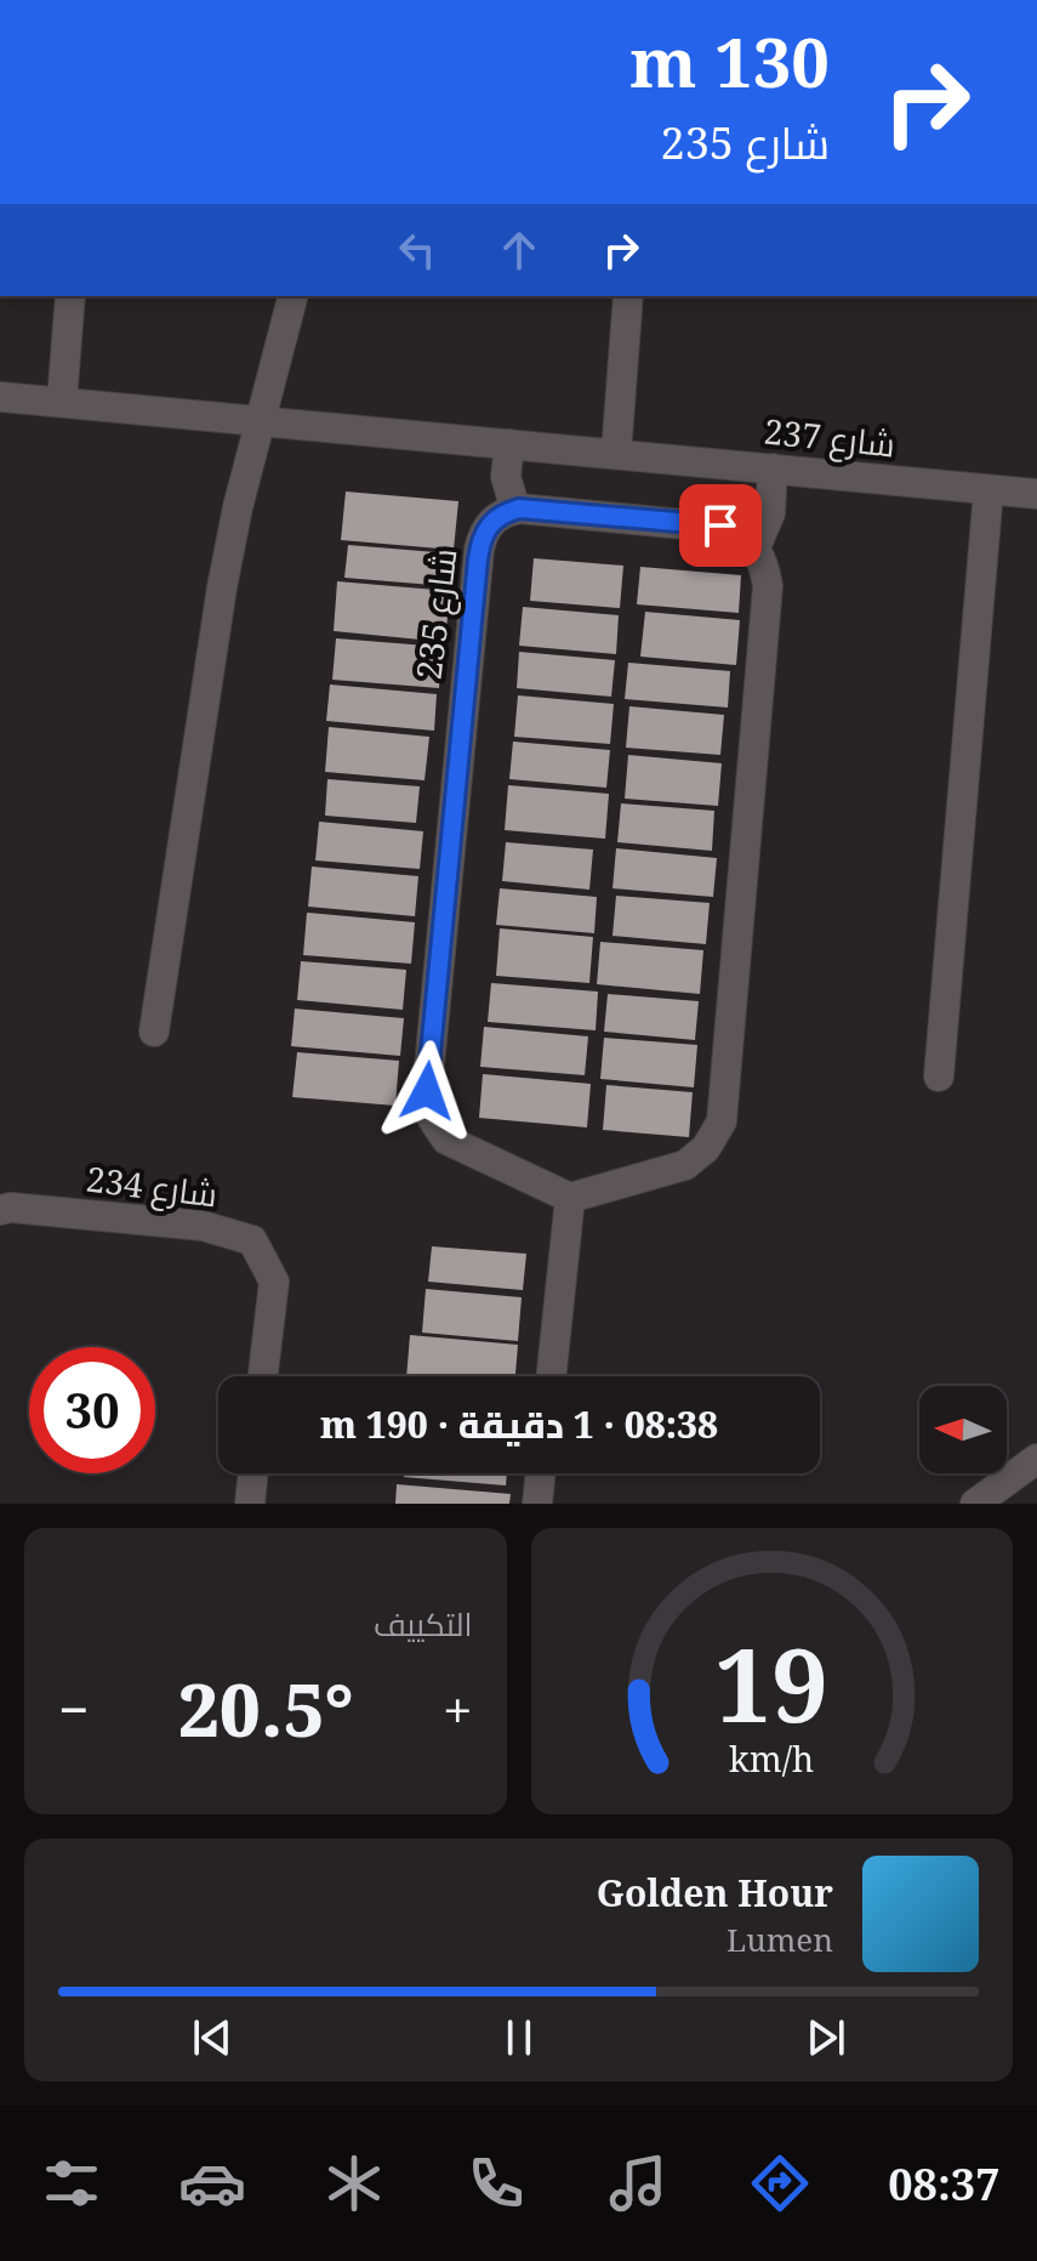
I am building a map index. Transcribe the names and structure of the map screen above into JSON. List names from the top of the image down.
{
  "streets": {
    "street": ["شارع 237", "شارع 235", "شارع 234"]
  },
  "north": "left",
  "page": {
    "turn": ["130 m", "شارع 235"],
    "limit": "30",
    "trip": "08:38 · 1 دقيقة · 190 m",
    "tile": "التكييف",
    "heat": ["−", "20.5°", "+"],
    "song": ["Golden Hour", "Lumen"],
    "tabs": "08:37",
    "gauge": ["19", "km/h"]
  }
}
